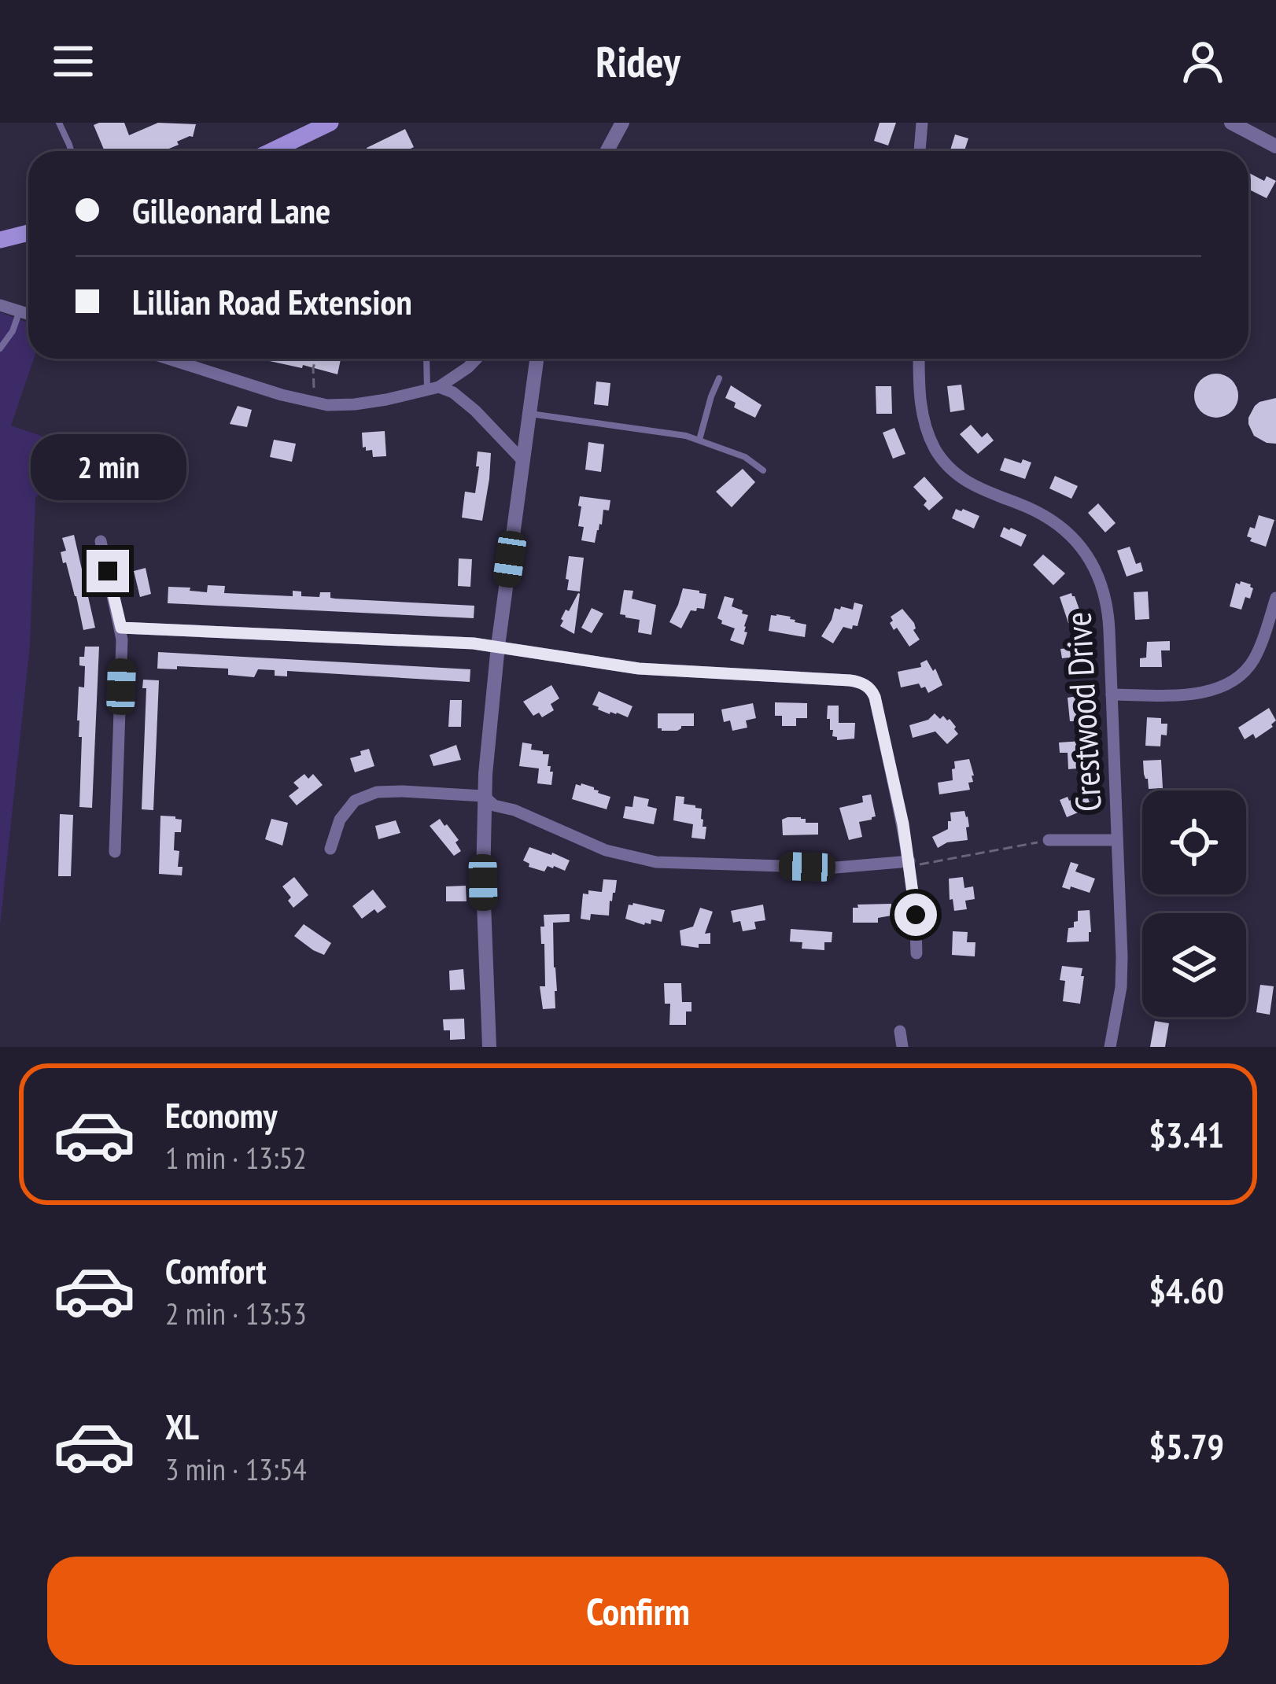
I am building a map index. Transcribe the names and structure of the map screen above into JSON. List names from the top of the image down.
{
  "streets": {
    "street": ["Crestwood Drive"]
  },
  "page": {
    "header": "Ridey",
    "banner": ["Gilleonard Lane", "Lillian Road Extension"],
    "bubble": "2 min",
    "list": [
      {
        "name": "Economy",
        "note": "1 min · 13:52",
        "value": "$3.41"
      },
      {
        "name": "Comfort",
        "note": "2 min · 13:53",
        "value": "$4.60"
      },
      {
        "name": "XL",
        "note": "3 min · 13:54",
        "value": "$5.79"
      }
    ],
    "buttons": "Confirm"
  }
}
